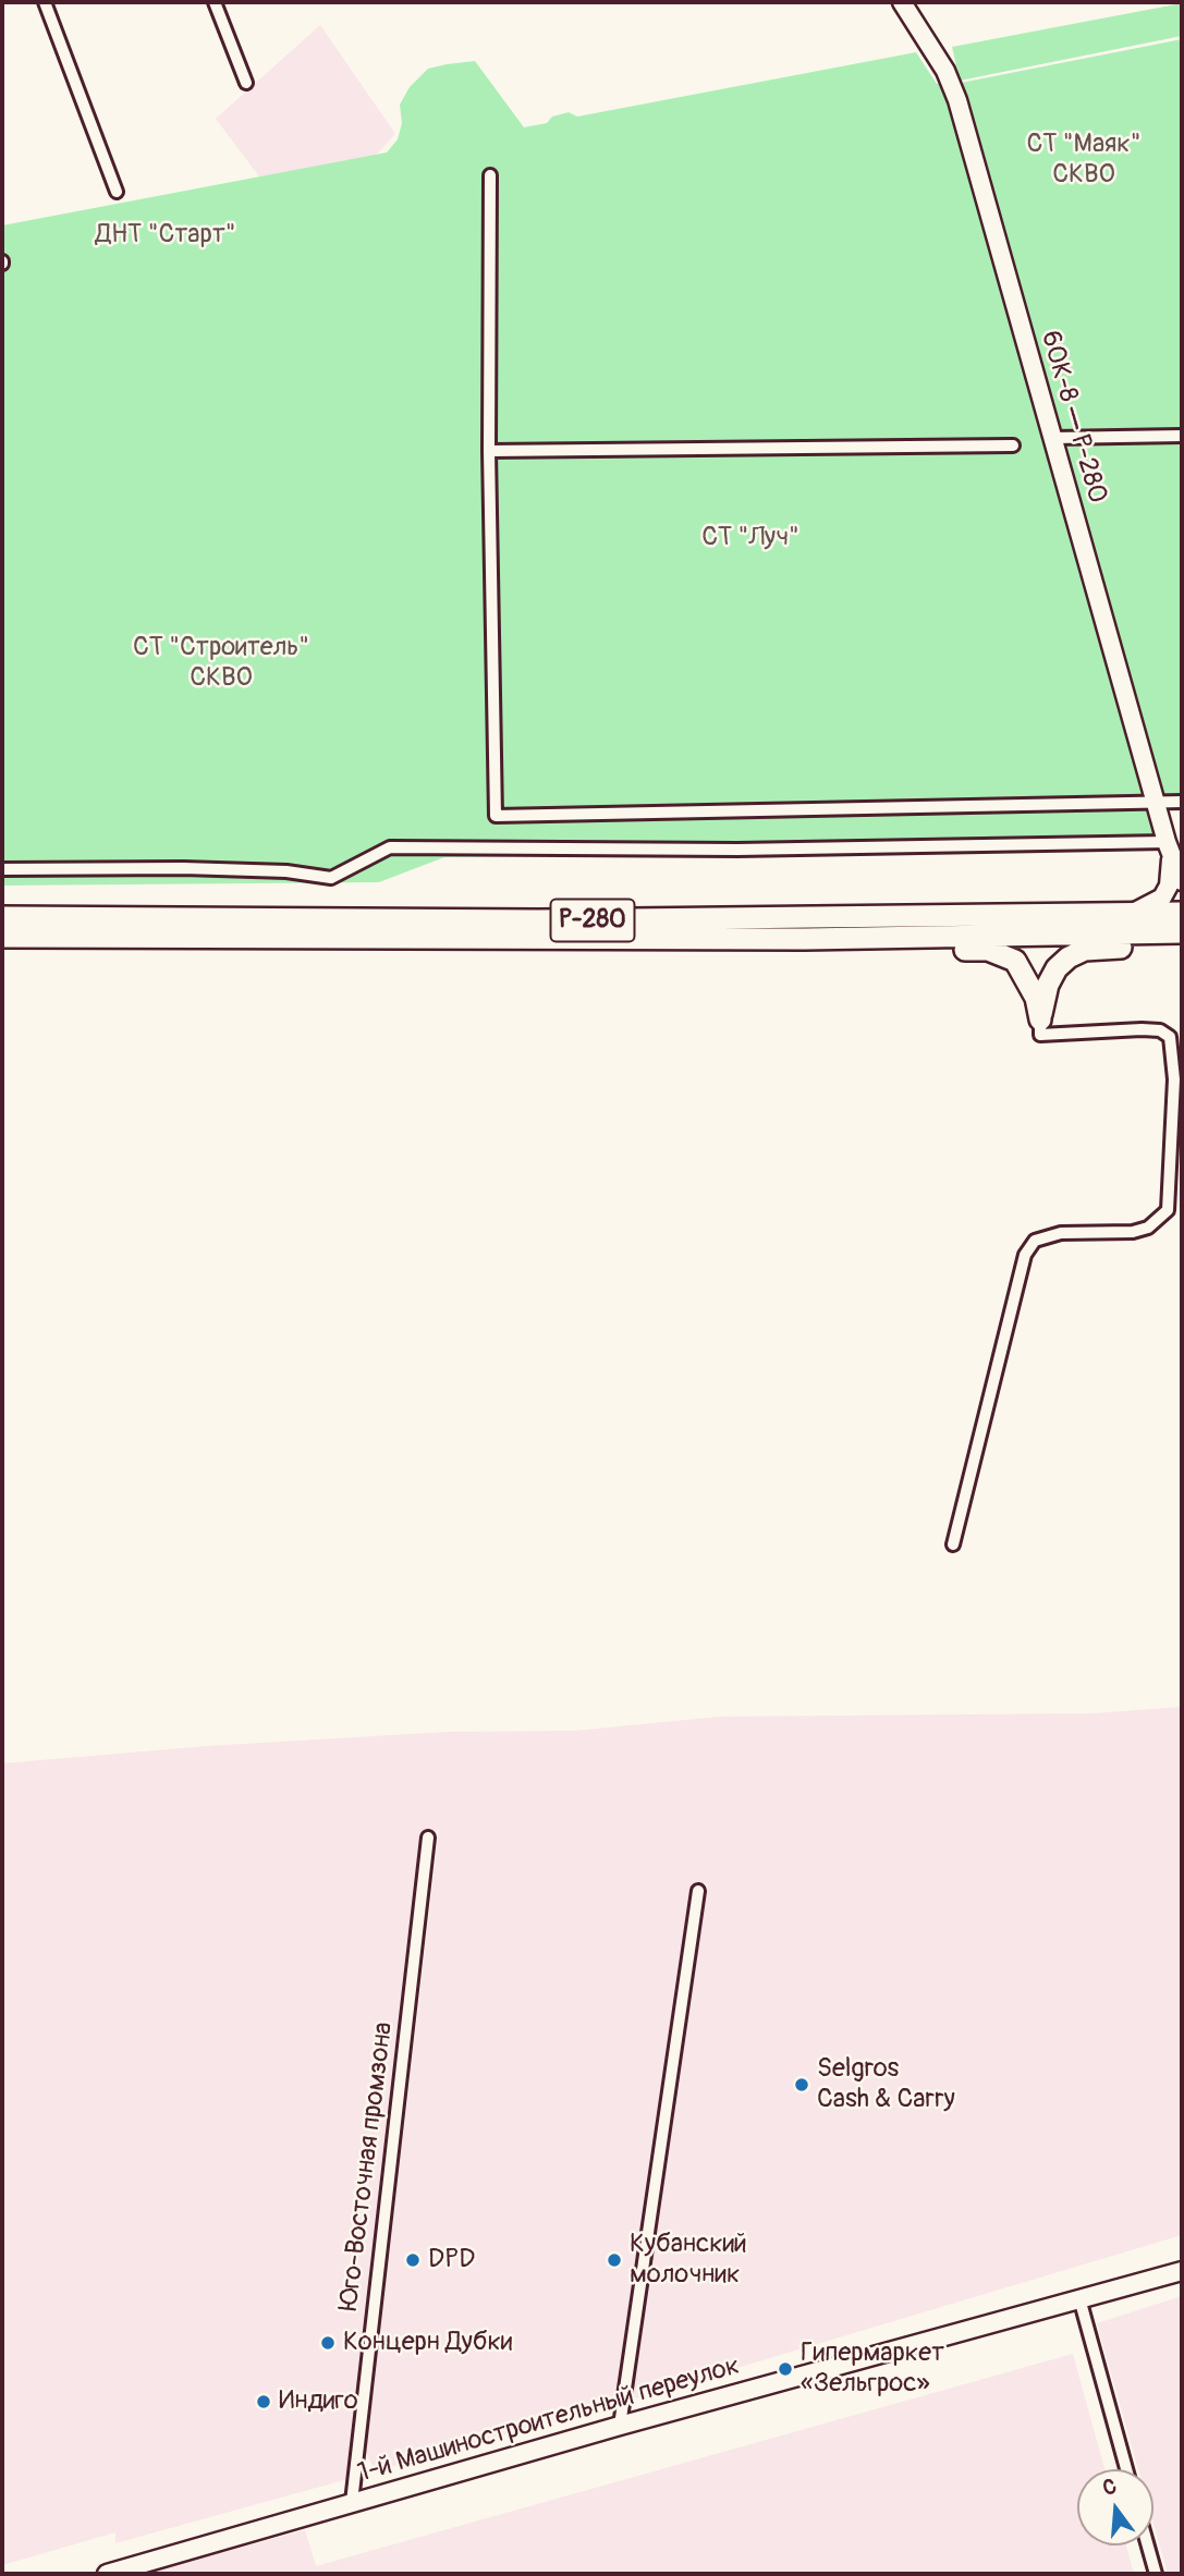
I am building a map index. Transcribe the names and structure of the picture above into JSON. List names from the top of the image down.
{
  "streets": {
    "highway": ["Р-280"],
    "street": ["60К-8 — Р-280", "Юго-Восточная промзона", "1-й Машиностроительный переулок"]
  },
  "crossings": [
    ["60К-8 — Р-280", "Р-280"],
    ["Юго-Восточная промзона", "1-й Машиностроительный переулок"]
  ],
  "parks": [
    "СТ \"Маяк\" СКВО",
    "ДНТ \"Старт\"",
    "СТ \"Луч\"",
    "СТ \"Строитель\" СКВО"
  ],
  "places": [
    "Selgros Cash & Carry",
    "DPD",
    "Кубанский молочник",
    "Концерн Дубки",
    "Гипермаркет «Зельгрос»",
    "Индиго"
  ],
  "north": "top"
}
